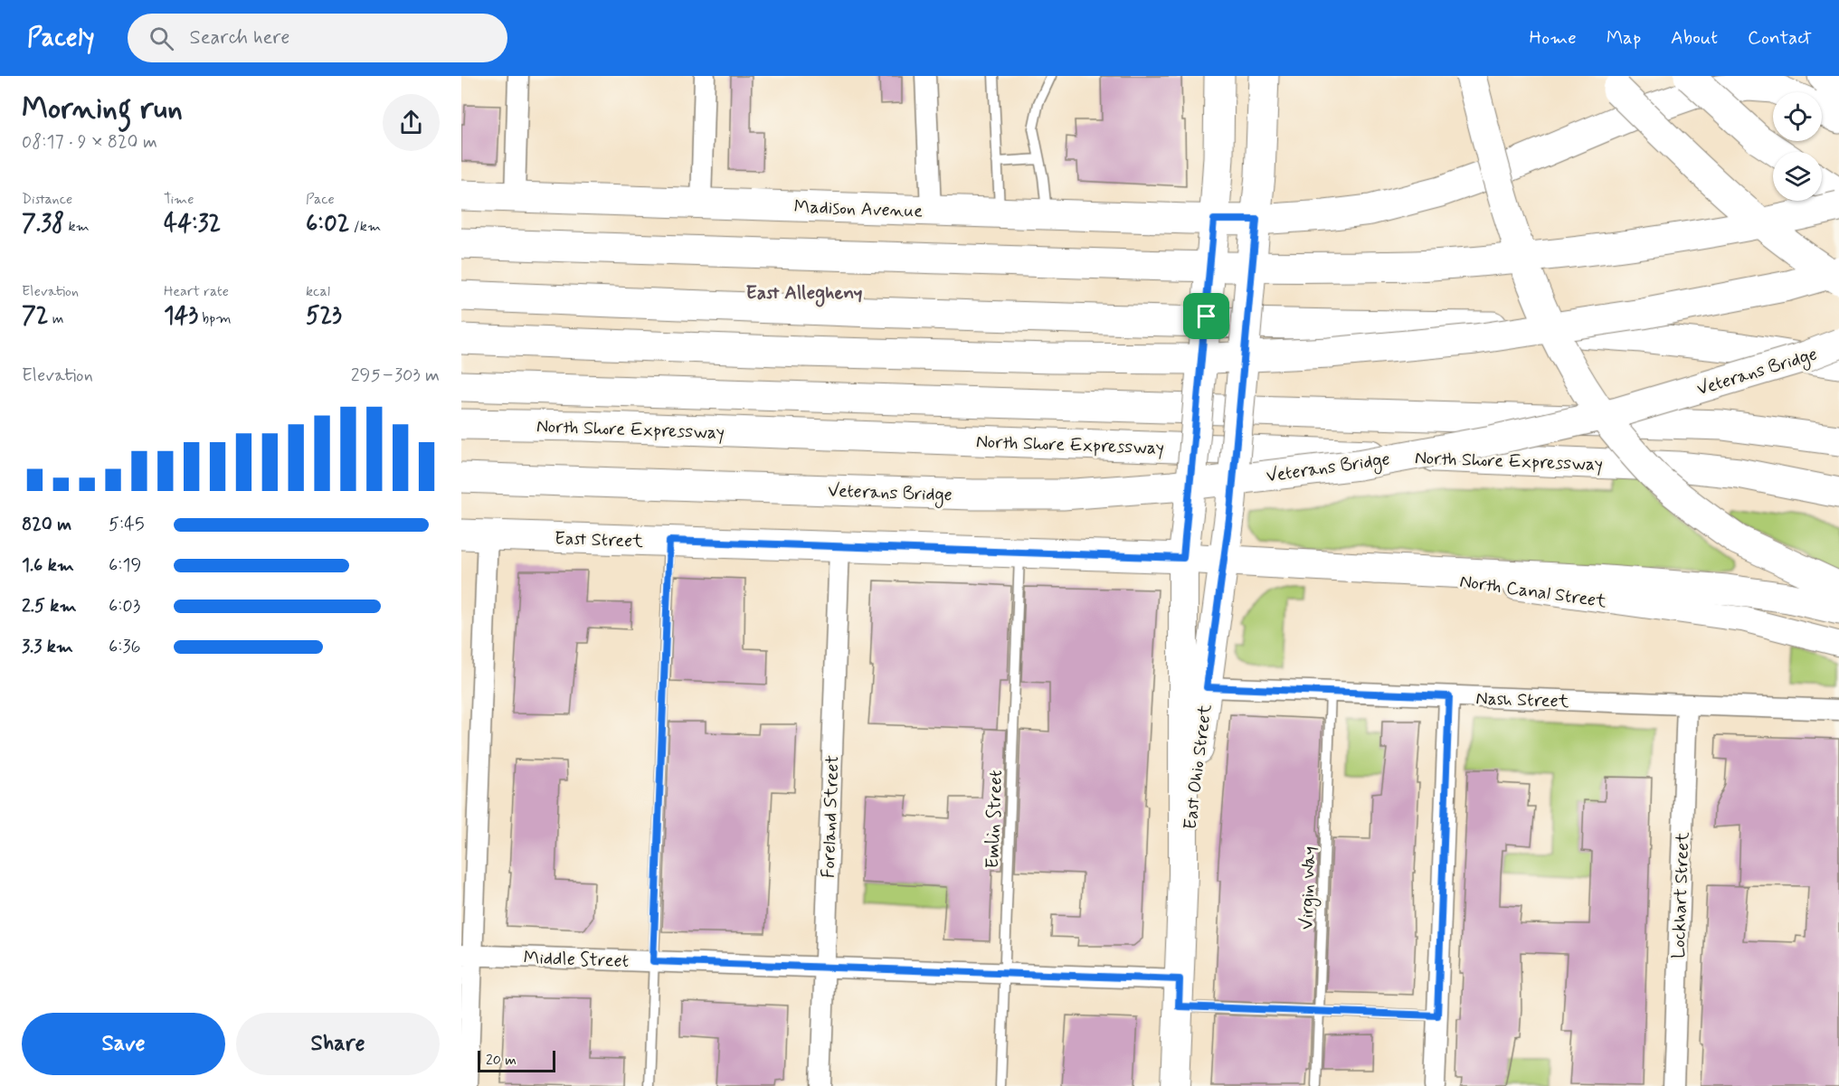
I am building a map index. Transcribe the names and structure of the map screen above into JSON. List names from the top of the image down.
{
  "streets": {
    "main road": [
      "Madison Avenue",
      "Veterans Bridge",
      "North Shore Expressway",
      "East Street",
      "North Canal Street",
      "East Ohio Street"
    ],
    "street": [
      "Nash Street",
      "Foreland Street",
      "Lockhart Street",
      "Middle Street"
    ],
    "lane": ["Emlin Street", "Virgin Way"]
  },
  "crossings": [
    ["Madison Avenue", "East Ohio Street"],
    ["East Street", "North Canal Street"],
    ["East Street", "East Ohio Street"],
    ["East Street", "Foreland Street"],
    ["East Street", "Emlin Street"],
    ["North Canal Street", "East Ohio Street"],
    ["Nash Street", "East Ohio Street"],
    ["Nash Street", "Virgin Way"],
    ["Nash Street", "Lockhart Street"],
    ["East Ohio Street", "Middle Street"],
    ["Foreland Street", "Middle Street"],
    ["Emlin Street", "Middle Street"]
  ],
  "districts": ["East Allegheny"],
  "scale_bar": "20 m",
  "page": {
    "header": "Pacely",
    "search": "Search here",
    "nav": [
      "Home",
      "Map",
      "About",
      "Contact"
    ],
    "heading": ["Morning run", "08:17 · 9 × 820 m"],
    "stats": [
      ["Distance", "7.38 km"],
      ["Time", "44:32"],
      ["Pace", "6:02 /km"],
      ["Elevation", "72 m"],
      ["Heart rate", "143 bpm"],
      ["kcal", "523"]
    ],
    "chart": ["Elevation", "295–303 m"],
    "list": [
      {
        "name": "820 m",
        "note": "5:45"
      },
      {
        "name": "1.6 km",
        "note": "6:19"
      },
      {
        "name": "2.5 km",
        "note": "6:03"
      },
      {
        "name": "3.3 km",
        "note": "6:36"
      }
    ],
    "buttons": ["Save", "Share"],
    "scale": "20 m"
  }
}
